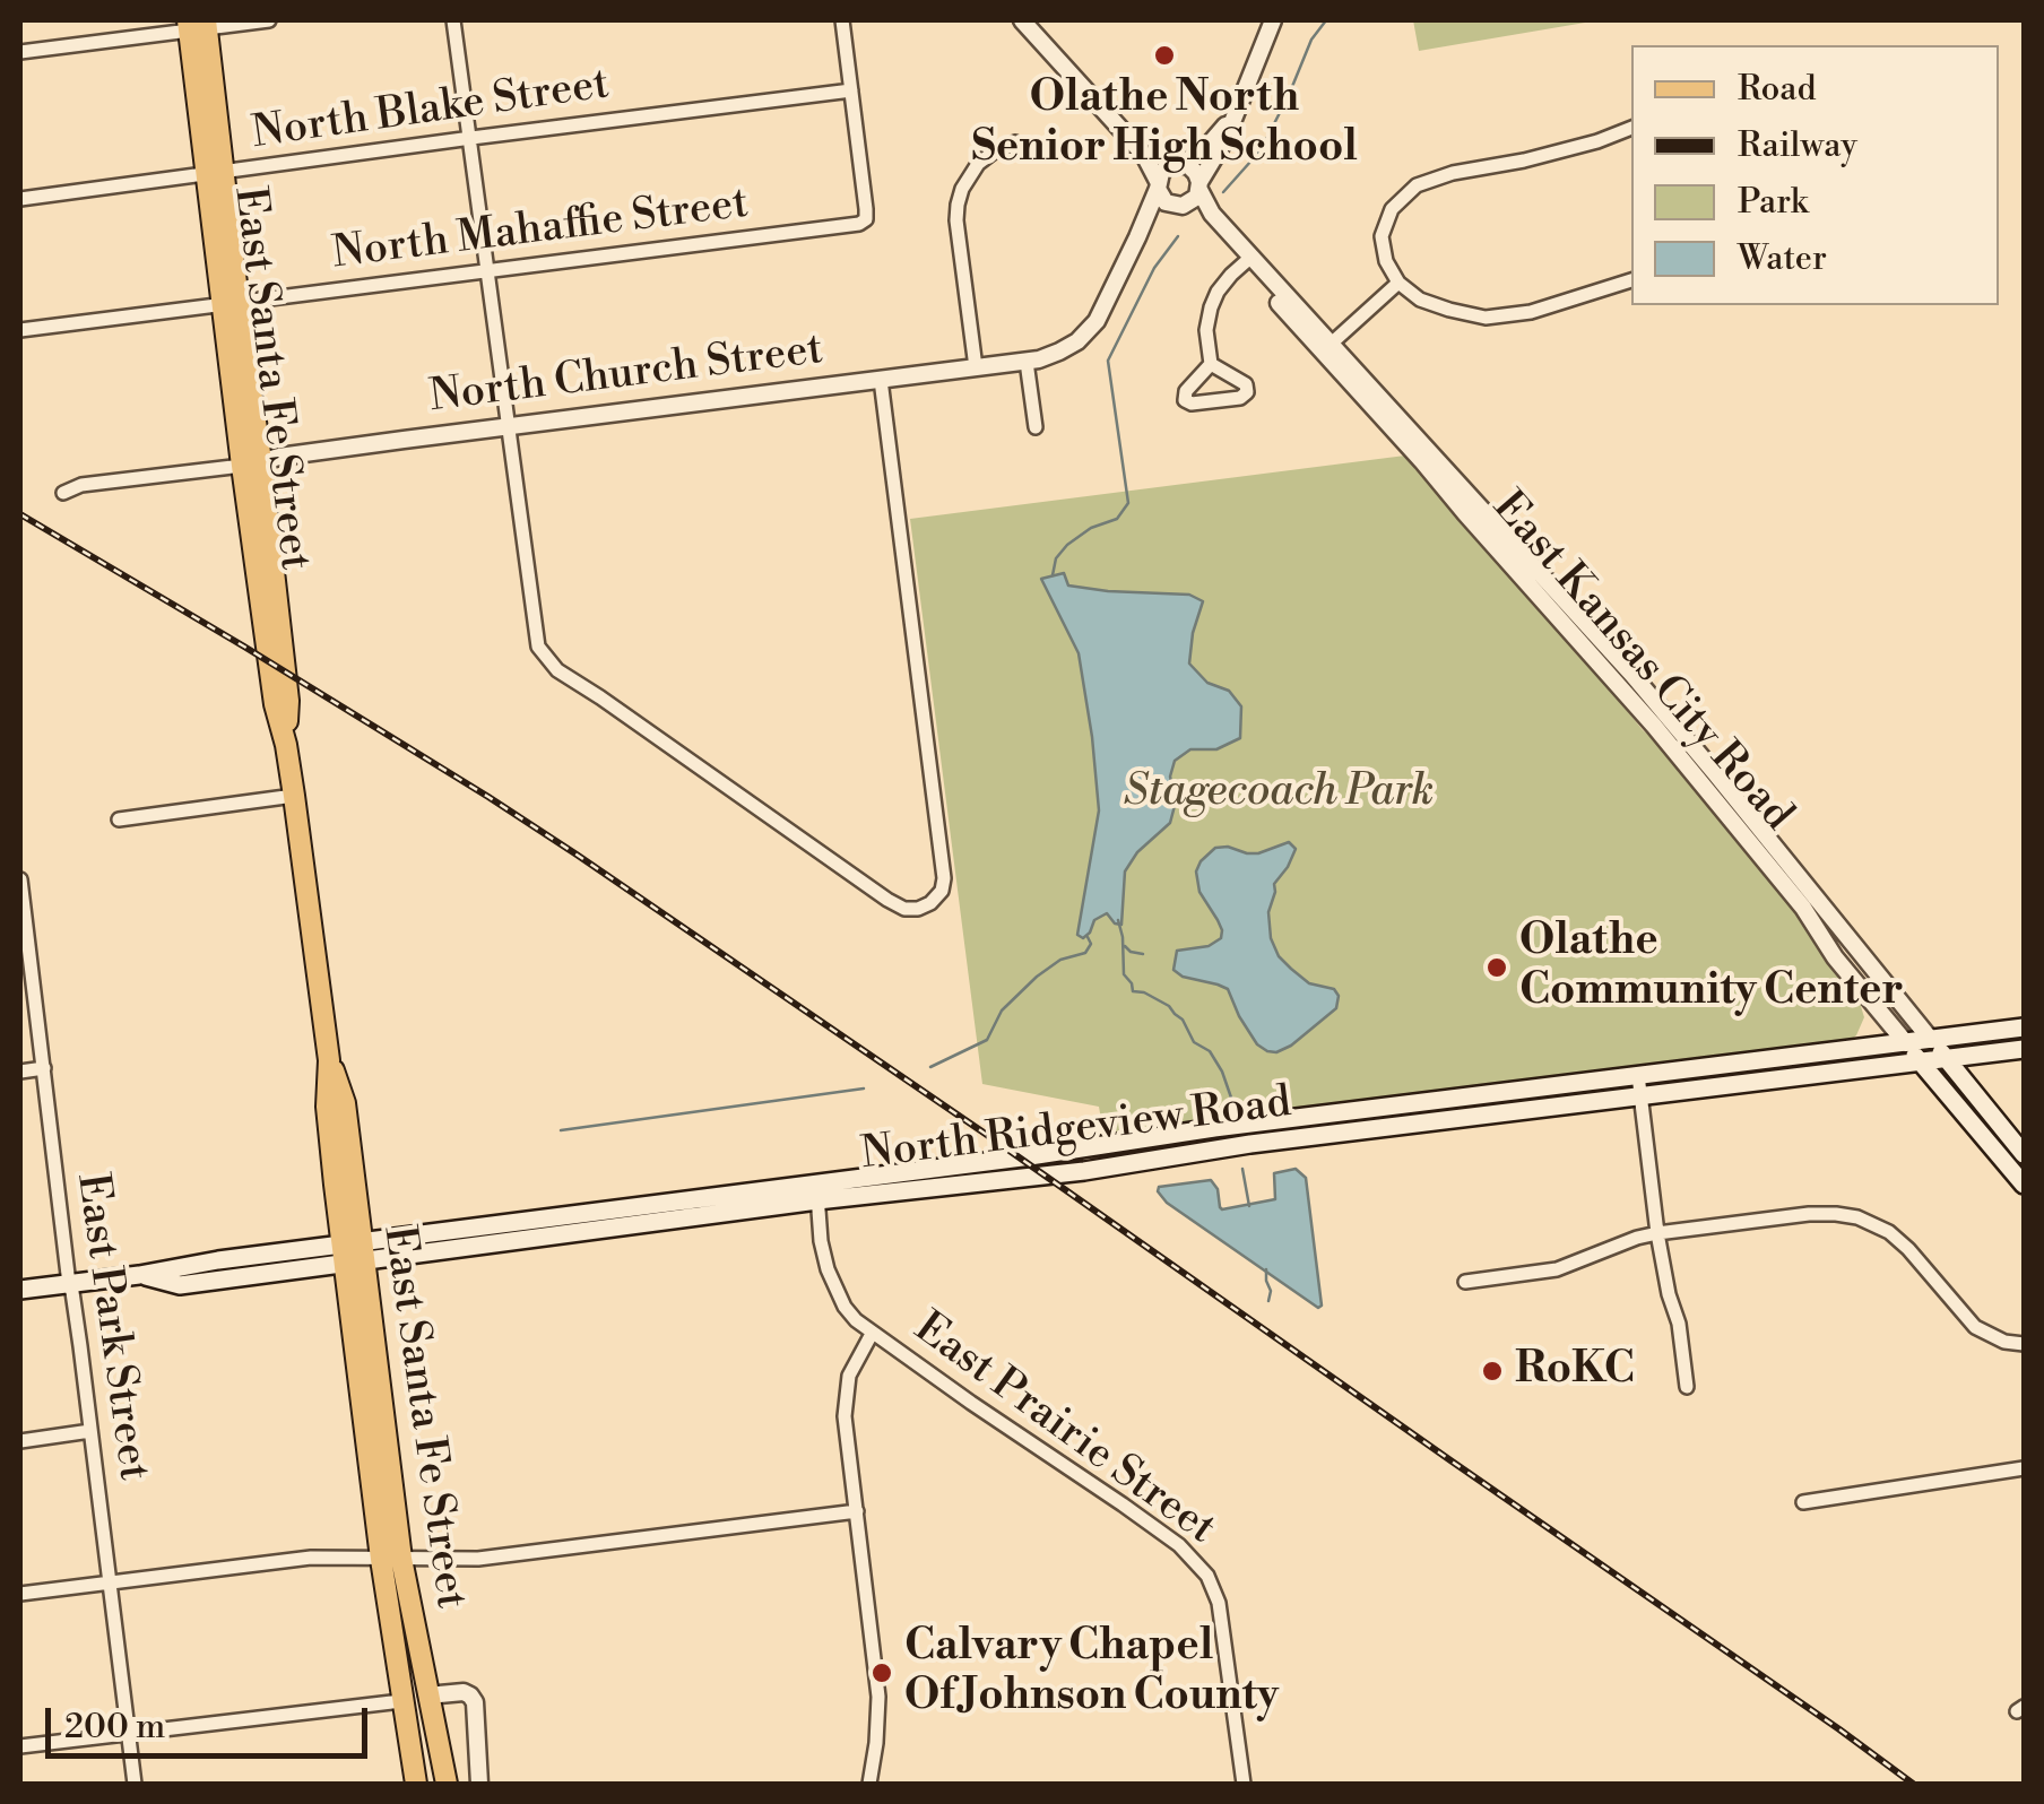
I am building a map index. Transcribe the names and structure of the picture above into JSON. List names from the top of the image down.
{
  "streets": {
    "main road": ["East Santa Fe Street", "East Kansas City Road", "North Ridgeview Road"],
    "street": [
      "North Blake Street",
      "North Mahaffie Street",
      "North Church Street",
      "East Park Street",
      "East Prairie Street"
    ]
  },
  "crossings": [
    ["North Blake Street", "North Mahaffie Street"],
    ["North Blake Street", "East Santa Fe Street"],
    ["North Mahaffie Street", "East Santa Fe Street"],
    ["North Church Street", "East Santa Fe Street"],
    ["North Church Street", "East Kansas City Road"],
    ["East Santa Fe Street", "North Ridgeview Road"],
    ["East Kansas City Road", "North Ridgeview Road"],
    ["North Ridgeview Road", "East Park Street"],
    ["North Ridgeview Road", "East Prairie Street"]
  ],
  "parks": ["Stagecoach Park"],
  "places": [
    "Olathe North Senior High School",
    "Olathe Community Center",
    "RoKC",
    "Calvary Chapel Of Johnson County"
  ],
  "legend": [
    "Road",
    "Railway",
    "Park",
    "Water"
  ],
  "scale_bar": "200 m"
}
